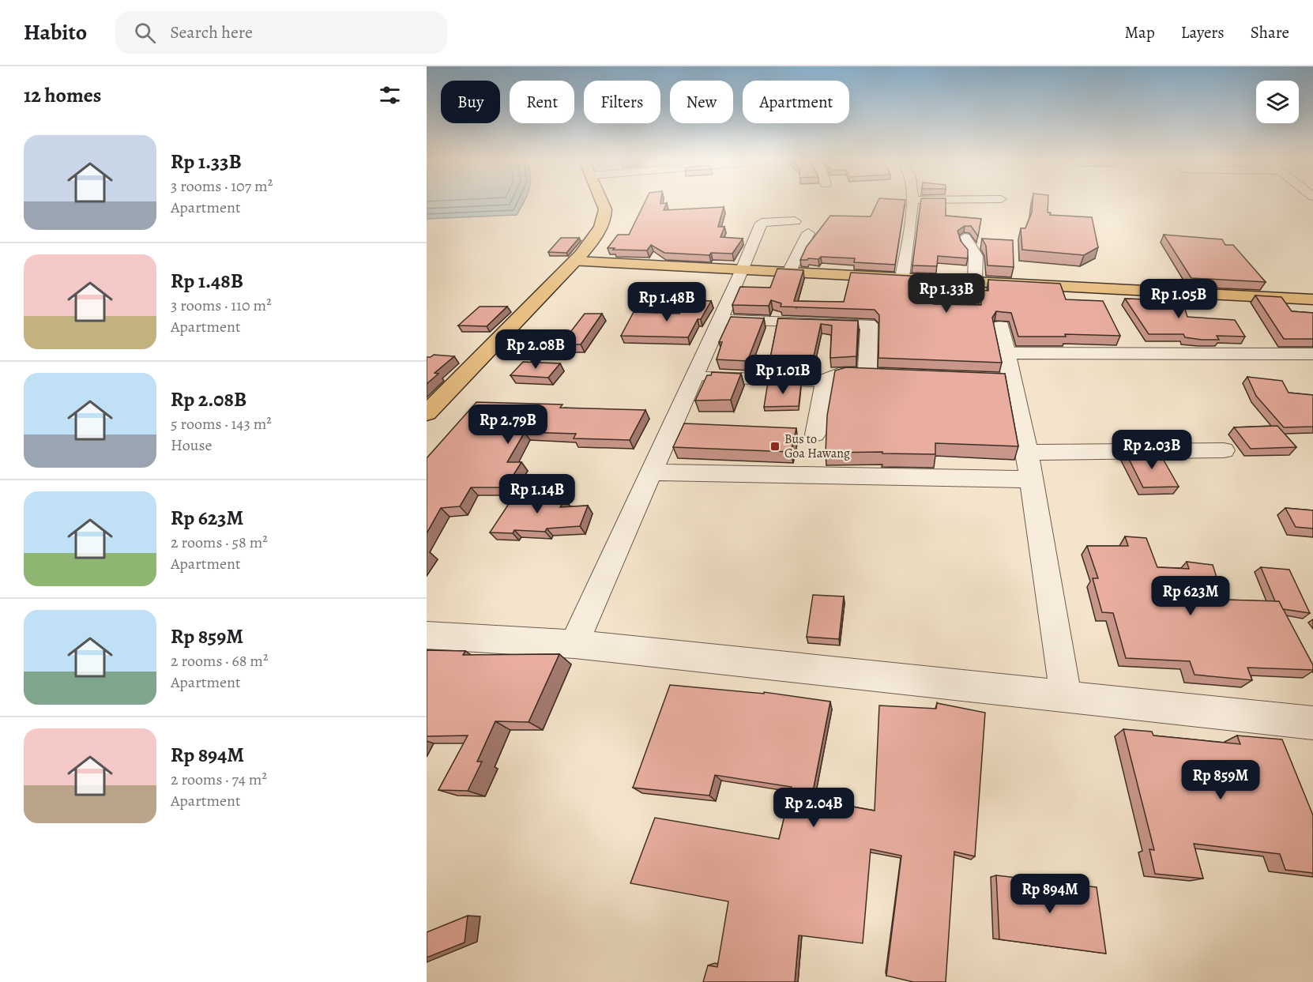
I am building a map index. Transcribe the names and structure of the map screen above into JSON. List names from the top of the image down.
{
  "places": {
    "transit": ["Bus to Goa Hawang"]
  },
  "page": {
    "header": "Habito",
    "search": "Search here",
    "nav": ["Map", "Layers", "Share"],
    "heading": "12 homes",
    "chip": [
      "Buy",
      "Rent",
      "Filters",
      "New",
      "Apartment"
    ],
    "list": [
      {
        "name": "Rp 1.33B",
        "note": "3 rooms · 107 m² · Apartment"
      },
      {
        "name": "Rp 1.48B",
        "note": "3 rooms · 110 m² · Apartment"
      },
      {
        "name": "Rp 2.08B",
        "note": "5 rooms · 143 m² · House"
      },
      {
        "name": "Rp 623M",
        "note": "2 rooms · 58 m² · Apartment"
      },
      {
        "name": "Rp 859M",
        "note": "2 rooms · 68 m² · Apartment"
      },
      {
        "name": "Rp 894M",
        "note": "2 rooms · 74 m² · Apartment"
      }
    ],
    "price": [
      "Rp 1.33B",
      "Rp 1.05B",
      "Rp 1.48B",
      "Rp 2.08B",
      "Rp 1.01B",
      "Rp 2.79B",
      "Rp 2.03B",
      "Rp 1.14B",
      "Rp 623M",
      "Rp 859M",
      "Rp 2.04B",
      "Rp 894M"
    ]
  }
}
